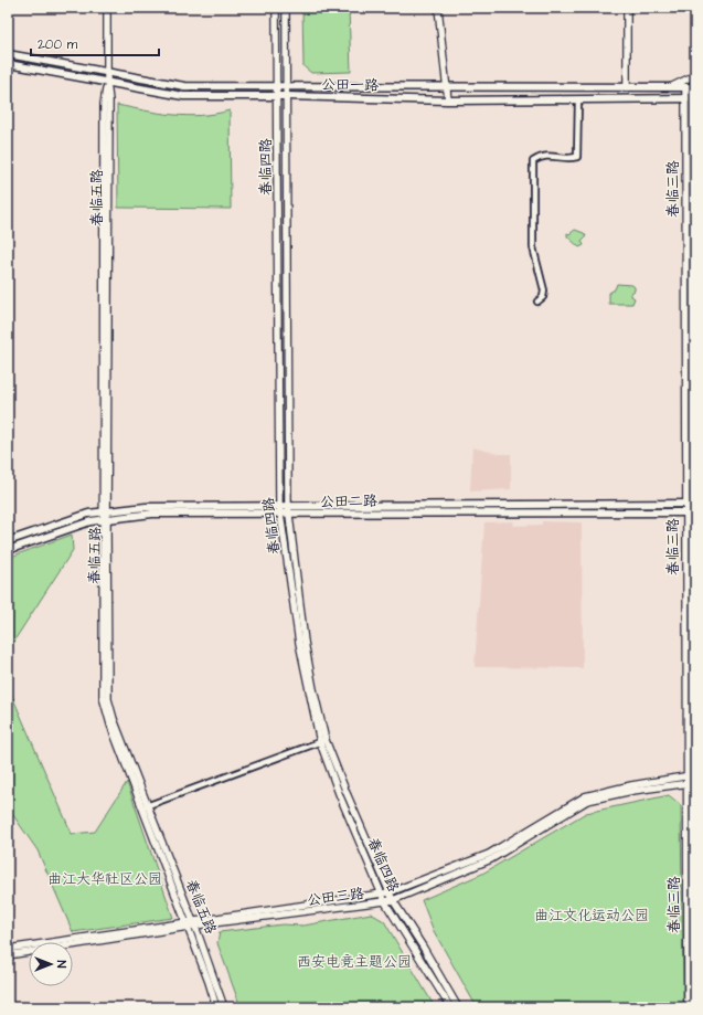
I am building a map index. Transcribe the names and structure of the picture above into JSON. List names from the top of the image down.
{
  "streets": {
    "main road": ["公田一路", "公田二路"],
    "street": [
      "春临四路",
      "春临三路",
      "春临五路",
      "公田三路"
    ]
  },
  "crossings": [
    ["公田一路", "春临四路"],
    ["公田一路", "春临三路"],
    ["公田一路", "春临五路"],
    ["春临四路", "公田二路"],
    ["春临四路", "公田三路"],
    ["春临三路", "公田二路"],
    ["春临三路", "公田三路"],
    ["春临五路", "公田二路"],
    ["春临五路", "公田三路"]
  ],
  "parks": ["曲江大华社区公园", "曲江文化运动公园", "西安电竞主题公园"],
  "scale_bar": "200 m",
  "north": "right"
}
